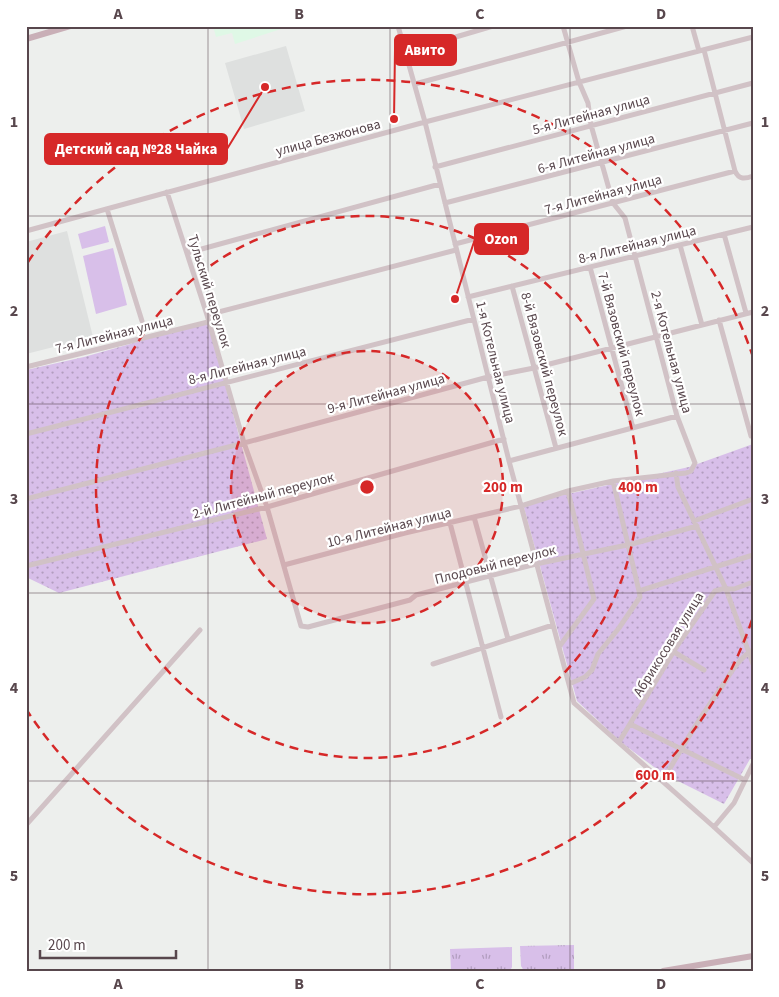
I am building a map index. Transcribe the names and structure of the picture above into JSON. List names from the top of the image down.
{
  "streets": {
    "street": [
      "5-я Литейная улица",
      "улица Безжонова",
      "6-я Литейная улица",
      "7-я Литейная улица",
      "8-я Литейная улица",
      "Тульский переулок",
      "7-й Вязовский переулок",
      "2-я Котельная улица",
      "1-я Котельная улица",
      "8-й Вязовский переулок",
      "9-я Литейная улица",
      "2-й Литейный переулок",
      "10-я Литейная улица",
      "Плодовый переулок",
      "Абрикосовая улица"
    ]
  },
  "crossings": [
    ["5-я Литейная улица", "2-я Котельная улица"],
    ["5-я Литейная улица", "1-я Котельная улица"],
    ["улица Безжонова", "Тульский переулок"],
    ["улица Безжонова", "2-я Котельная улица"],
    ["улица Безжонова", "1-я Котельная улица"],
    ["6-я Литейная улица", "2-я Котельная улица"],
    ["6-я Литейная улица", "1-я Котельная улица"],
    ["7-я Литейная улица", "Тульский переулок"],
    ["7-я Литейная улица", "2-я Котельная улица"],
    ["7-я Литейная улица", "1-я Котельная улица"],
    ["8-я Литейная улица", "Тульский переулок"],
    ["8-я Литейная улица", "7-й Вязовский переулок"],
    ["8-я Литейная улица", "2-я Котельная улица"],
    ["8-я Литейная улица", "1-я Котельная улица"],
    ["8-я Литейная улица", "8-й Вязовский переулок"],
    ["Тульский переулок", "9-я Литейная улица"],
    ["Тульский переулок", "2-й Литейный переулок"],
    ["Тульский переулок", "10-я Литейная улица"],
    ["Тульский переулок", "Плодовый переулок"],
    ["7-й Вязовский переулок", "9-я Литейная улица"],
    ["2-я Котельная улица", "9-я Литейная улица"],
    ["2-я Котельная улица", "10-я Литейная улица"],
    ["1-я Котельная улица", "9-я Литейная улица"],
    ["1-я Котельная улица", "2-й Литейный переулок"],
    ["1-я Котельная улица", "10-я Литейная улица"],
    ["1-я Котельная улица", "Плодовый переулок"],
    ["1-я Котельная улица", "Абрикосовая улица"],
    ["8-й Вязовский переулок", "9-я Литейная улица"]
  ],
  "places": ["Детский сад №28 Чайка", "Авито", "Ozon"],
  "scale_bar": "200 m",
  "grid": {
    "columns": [
      "A",
      "B",
      "C",
      "D"
    ],
    "rows": [
      "1",
      "2",
      "3",
      "4",
      "5"
    ]
  },
  "rings": ["200 m", "400 m", "600 m"]
}
